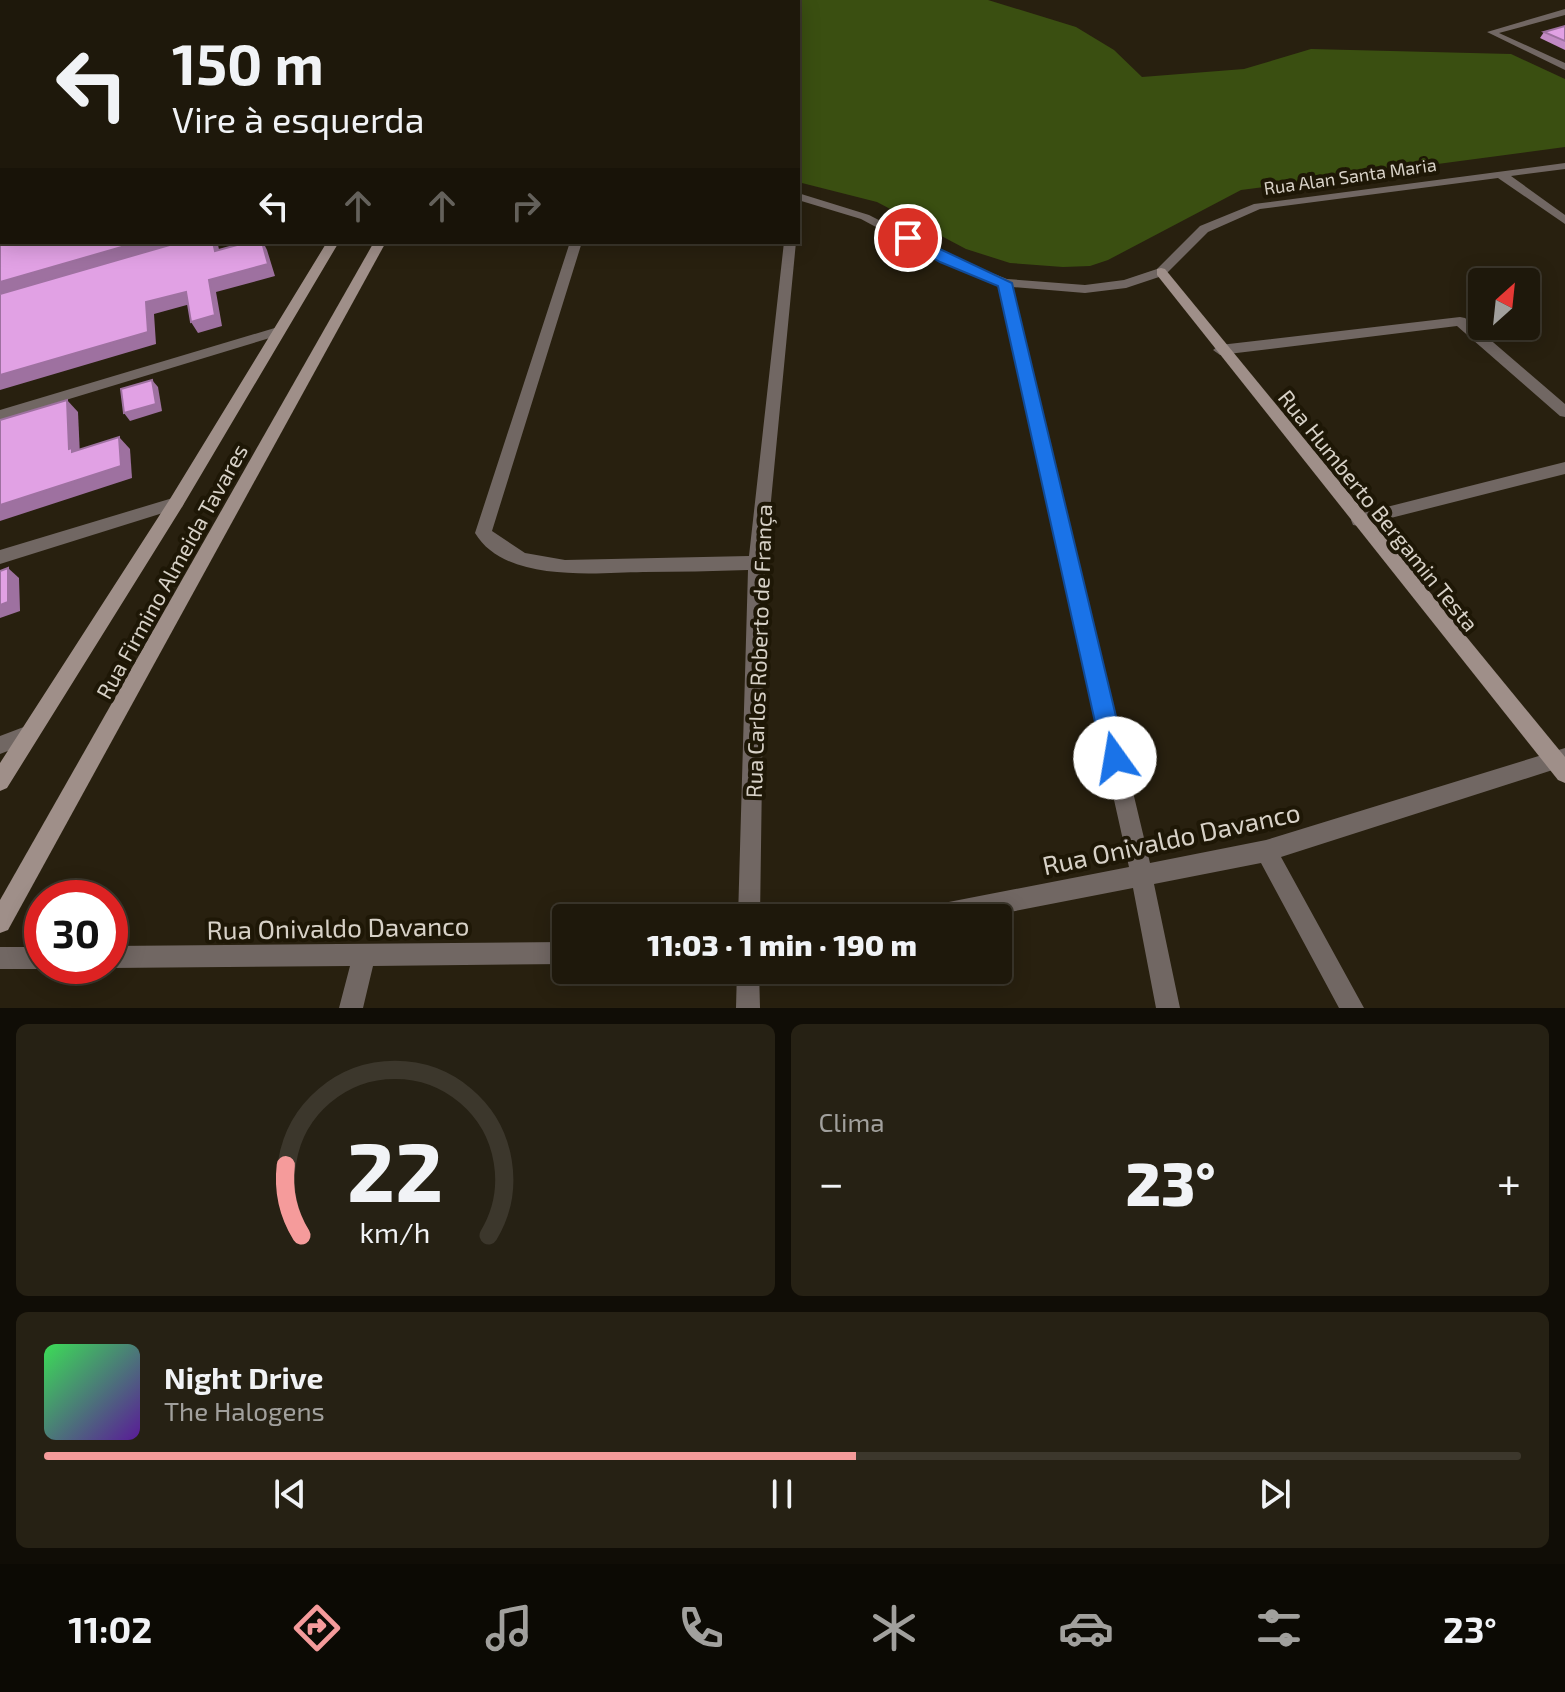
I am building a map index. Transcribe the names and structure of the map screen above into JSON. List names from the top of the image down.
{
  "streets": {
    "street": [
      "Rua Alan Santa Maria",
      "Rua Humberto Bergamin Testa",
      "Rua Firmino Almeida Tavares",
      "Rua Carlos Roberto de França",
      "Rua Onivaldo Davanco"
    ]
  },
  "crossings": [
    ["Rua Alan Santa Maria", "Rua Humberto Bergamin Testa"],
    ["Rua Humberto Bergamin Testa", "Rua Onivaldo Davanco"]
  ],
  "north": "top right",
  "page": {
    "turn": ["150 m", "Vire à esquerda"],
    "limit": "30",
    "trip": "11:03 · 1 min · 190 m",
    "tile": "Clima",
    "heat": ["−", "23°", "+"],
    "song": ["Night Drive", "The Halogens"],
    "tabs": ["11:02", "23°"],
    "gauge": ["22", "km/h"]
  }
}
